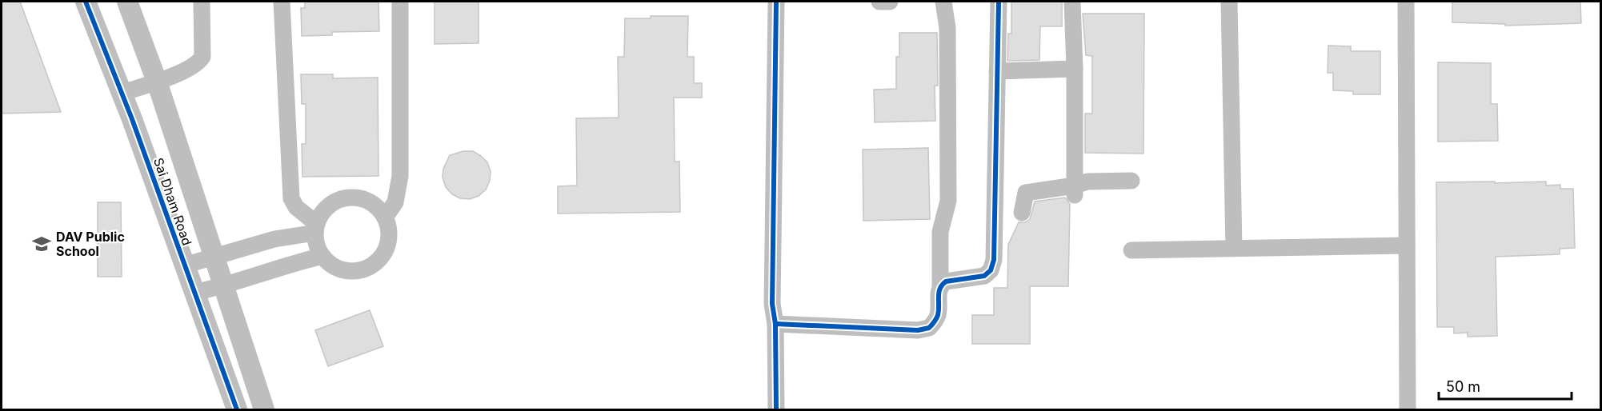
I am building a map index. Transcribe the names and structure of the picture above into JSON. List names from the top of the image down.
{
  "streets": {
    "street": ["Sai Dham Road"]
  },
  "places": {
    "school or university": ["DAV Public School"]
  },
  "scale_bar": "50 m"
}
